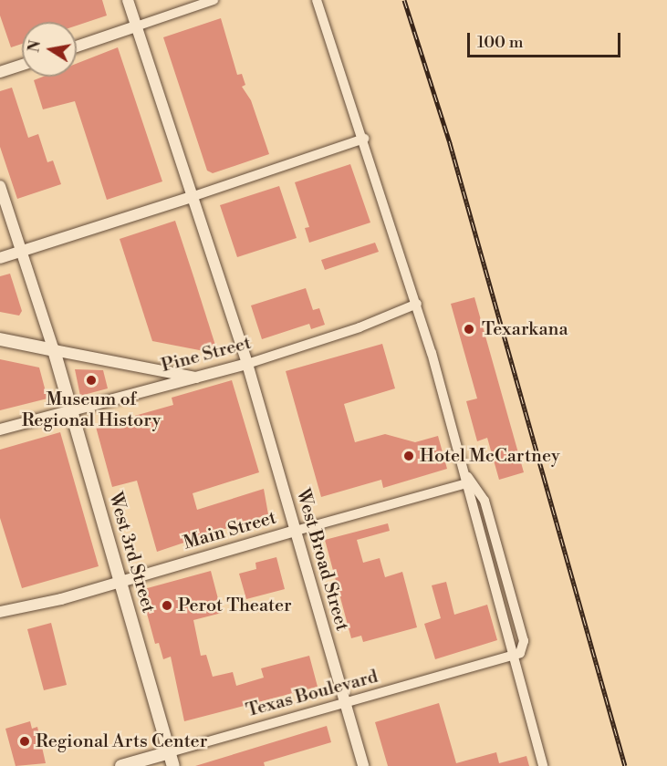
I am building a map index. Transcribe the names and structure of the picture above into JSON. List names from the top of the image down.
{
  "streets": {
    "main road": ["West 3rd Street", "Texas Boulevard"],
    "street": ["Pine Street", "Main Street", "West Broad Street"]
  },
  "crossings": [
    ["Pine Street", "West 3rd Street"],
    ["Pine Street", "West Broad Street"],
    ["Main Street", "West 3rd Street"],
    ["Main Street", "West Broad Street"],
    ["West 3rd Street", "Texas Boulevard"],
    ["West Broad Street", "Texas Boulevard"]
  ],
  "places": [
    "Texarkana",
    "Museum of Regional History",
    "Hotel McCartney",
    "Perot Theater",
    "Regional Arts Center"
  ],
  "scale_bar": "100 m",
  "north": "left"
}
